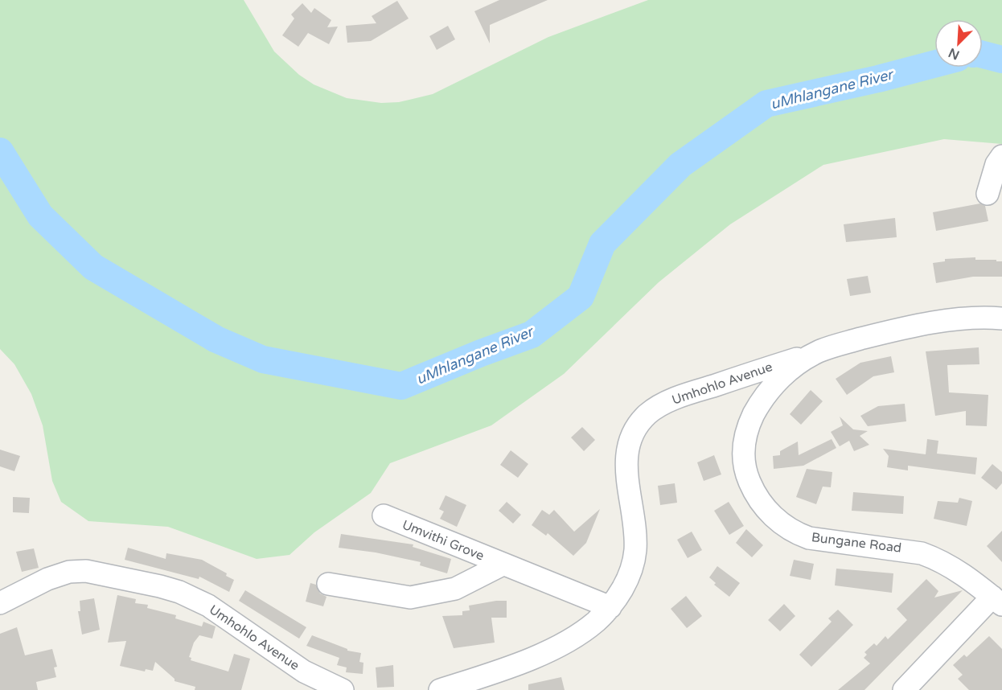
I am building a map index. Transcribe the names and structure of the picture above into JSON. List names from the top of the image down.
{
  "streets": {
    "street": ["Umhohlo Avenue", "Umvithi Grove", "Bungane Road"]
  },
  "crossings": [
    ["Umhohlo Avenue", "Umvithi Grove"],
    ["Umhohlo Avenue", "Bungane Road"]
  ],
  "water": ["uMhlangane River"],
  "north": "bottom left"
}
